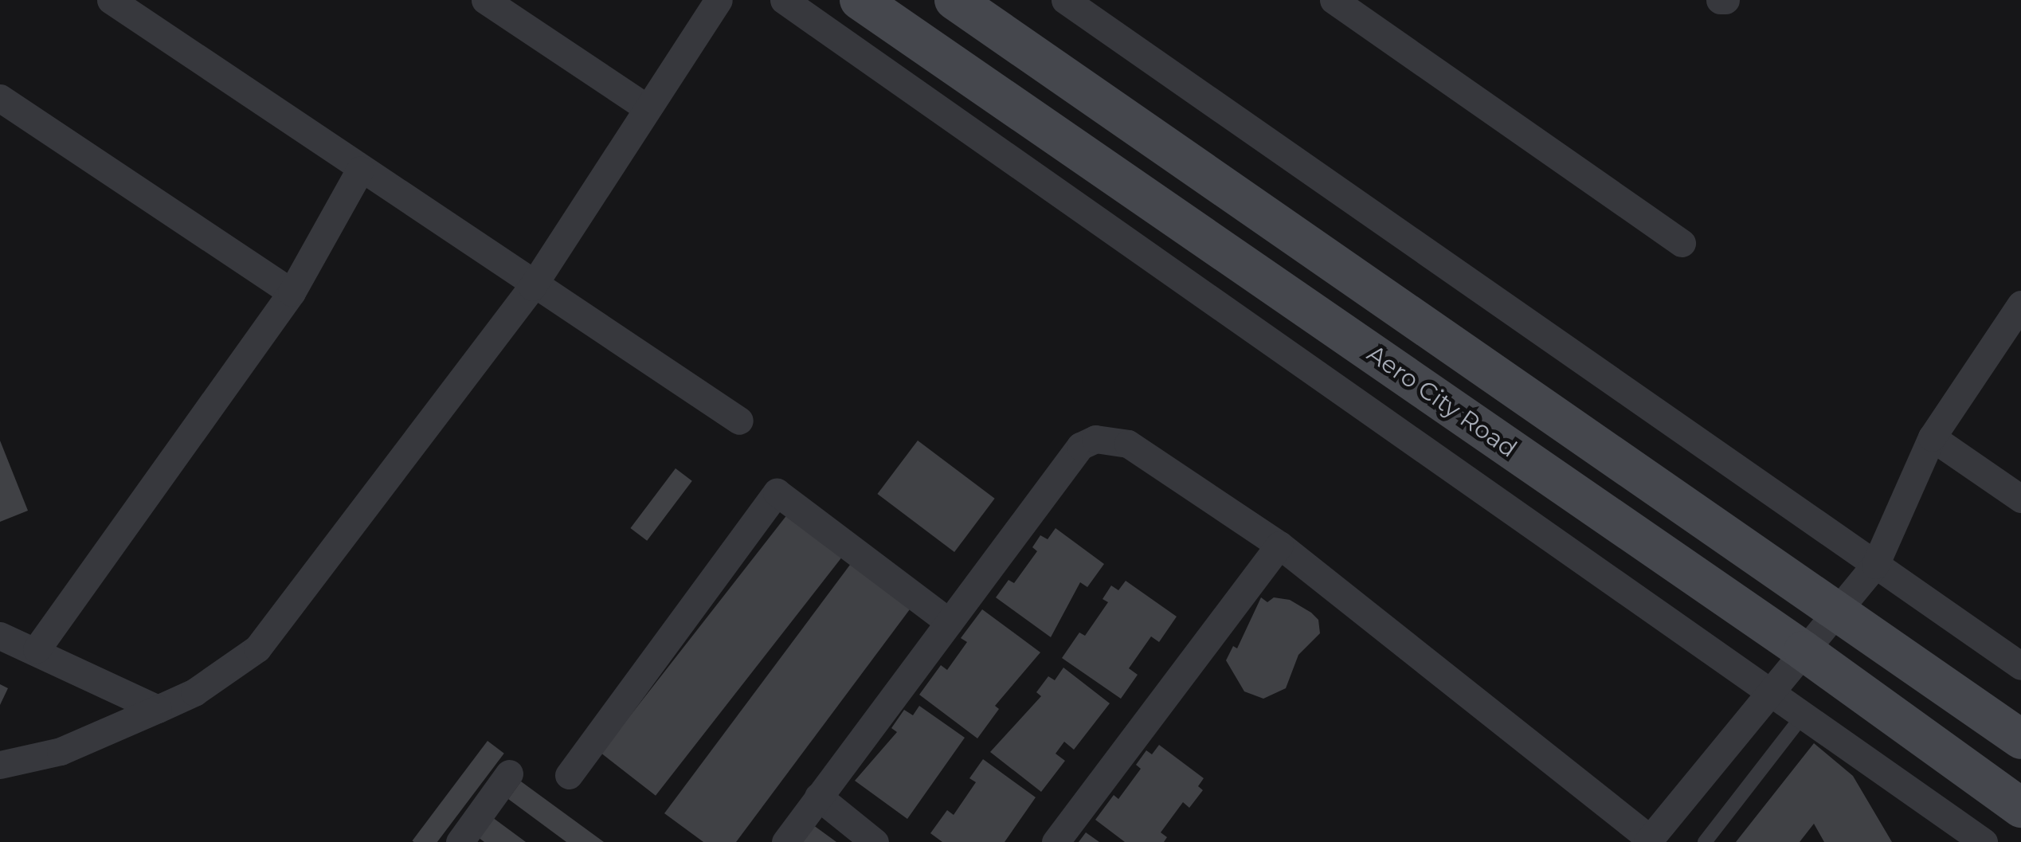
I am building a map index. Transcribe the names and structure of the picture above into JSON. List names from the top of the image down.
{
  "streets": {
    "street": ["Aero City Road"]
  }
}
